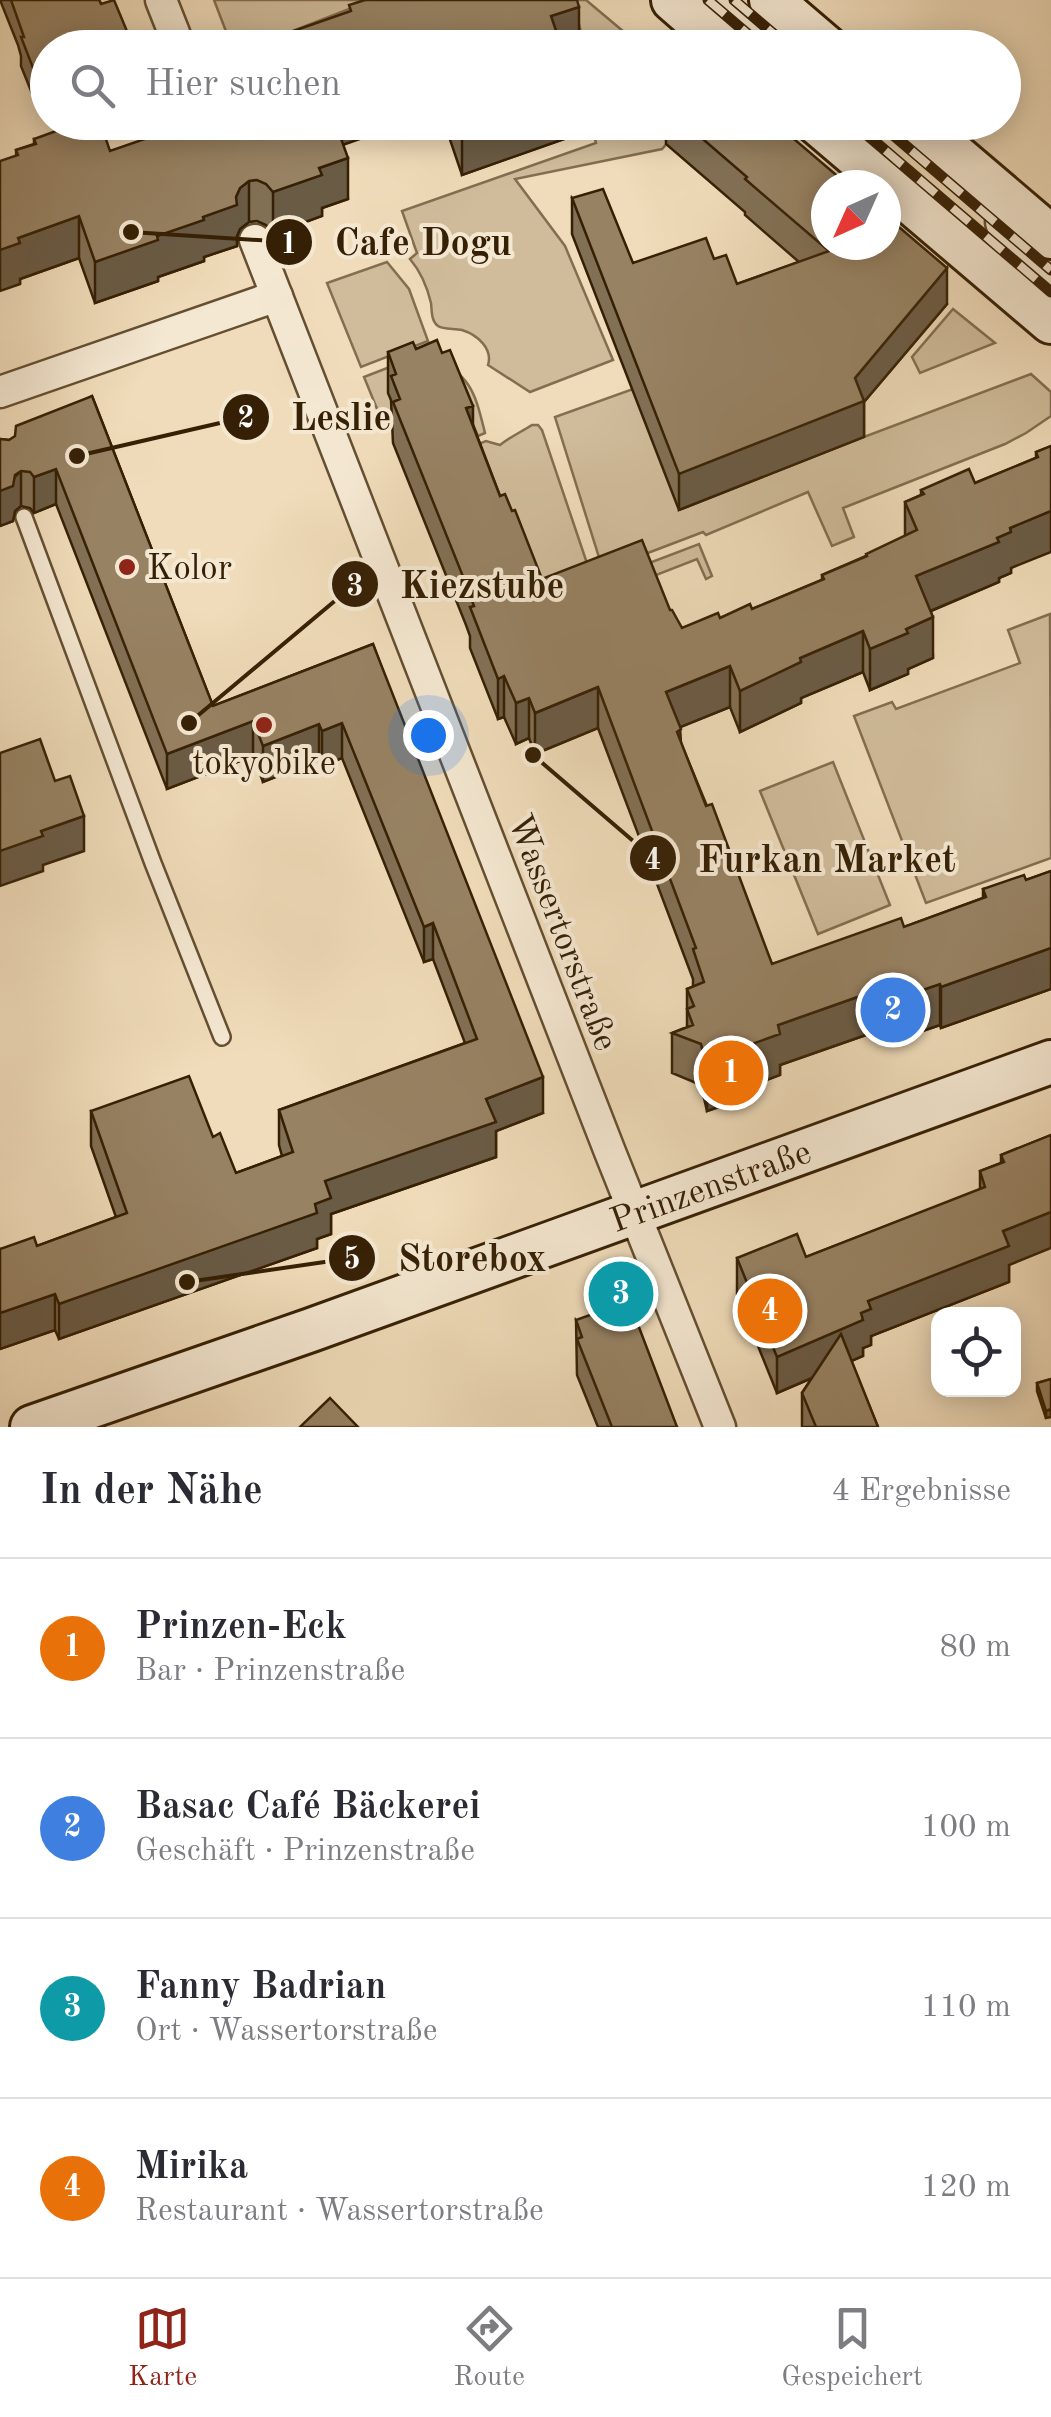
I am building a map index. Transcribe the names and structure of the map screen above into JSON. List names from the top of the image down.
{
  "streets": {
    "main road": ["Prinzenstraße"],
    "street": ["Wassertorstraße"]
  },
  "crossings": [
    ["Wassertorstraße", "Prinzenstraße"]
  ],
  "places": [
    "Cafe Dogu",
    "Leslie",
    "Kolor",
    "Kiezstube",
    "tokyobike",
    "Furkan Market",
    "Storebox"
  ],
  "north": "bottom left",
  "page": {
    "search": "Hier suchen",
    "pins": [
      "2",
      "1",
      "3",
      "4"
    ],
    "heading": ["In der Nähe", "4 Ergebnisse"],
    "list": [
      {
        "mark": "1",
        "name": "Prinzen-Eck",
        "note": "Bar · Prinzenstraße",
        "value": "80 m"
      },
      {
        "mark": "2",
        "name": "Basac Café Bäckerei",
        "note": "Geschäft · Prinzenstraße",
        "value": "100 m"
      },
      {
        "mark": "3",
        "name": "Fanny Badrian",
        "note": "Ort · Wassertorstraße",
        "value": "110 m"
      },
      {
        "mark": "4",
        "name": "Mirika",
        "note": "Restaurant · Wassertorstraße",
        "value": "120 m"
      }
    ],
    "nav": ["Karte", "Route", "Gespeichert"]
  }
}
